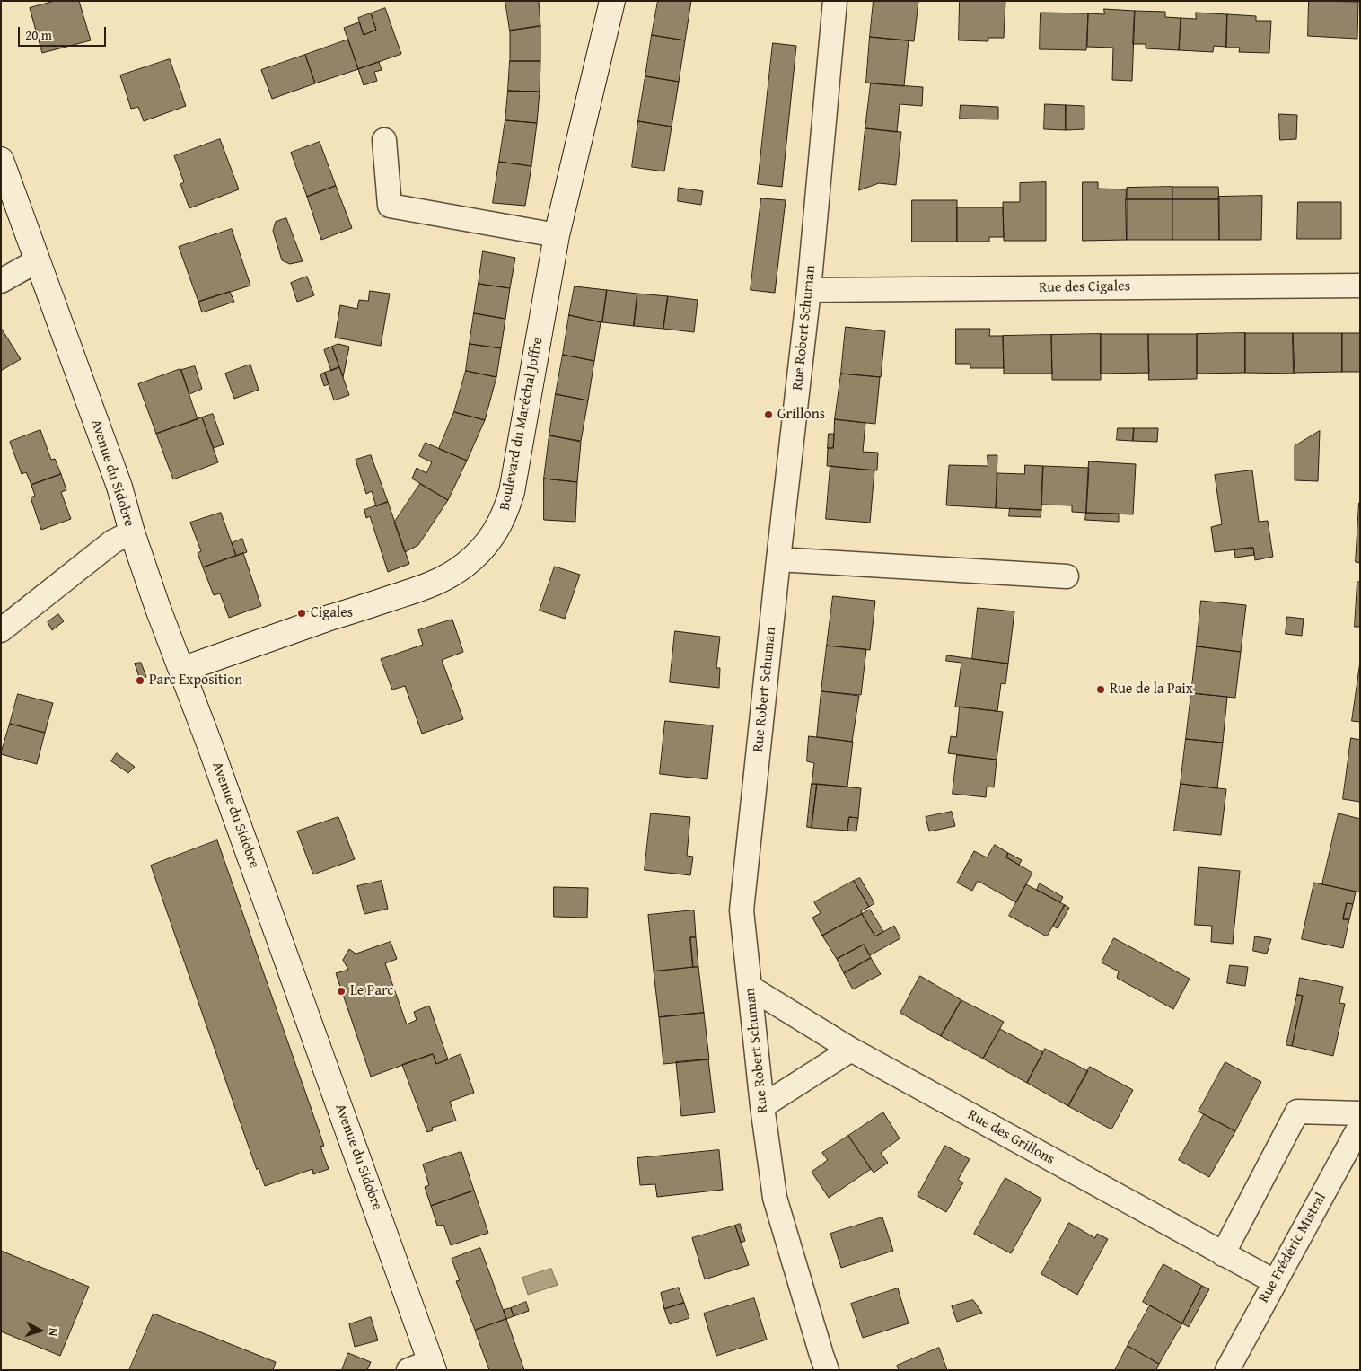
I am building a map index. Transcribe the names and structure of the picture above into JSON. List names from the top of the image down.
{
  "streets": {
    "main road": ["Boulevard du Maréchal Joffre", "Avenue du Sidobre"],
    "street": [
      "Rue des Cigales",
      "Rue Robert Schuman",
      "Rue des Grillons",
      "Rue Frédéric Mistral"
    ]
  },
  "crossings": [
    ["Rue des Cigales", "Rue Robert Schuman"],
    ["Rue Robert Schuman", "Rue des Grillons"],
    ["Boulevard du Maréchal Joffre", "Avenue du Sidobre"],
    ["Rue des Grillons", "Rue Frédéric Mistral"]
  ],
  "places": [
    "Grillons",
    "Cigales",
    "Parc Exposition",
    "Rue de la Paix",
    "Le Parc"
  ],
  "scale_bar": "20 m",
  "north": "right"
}
